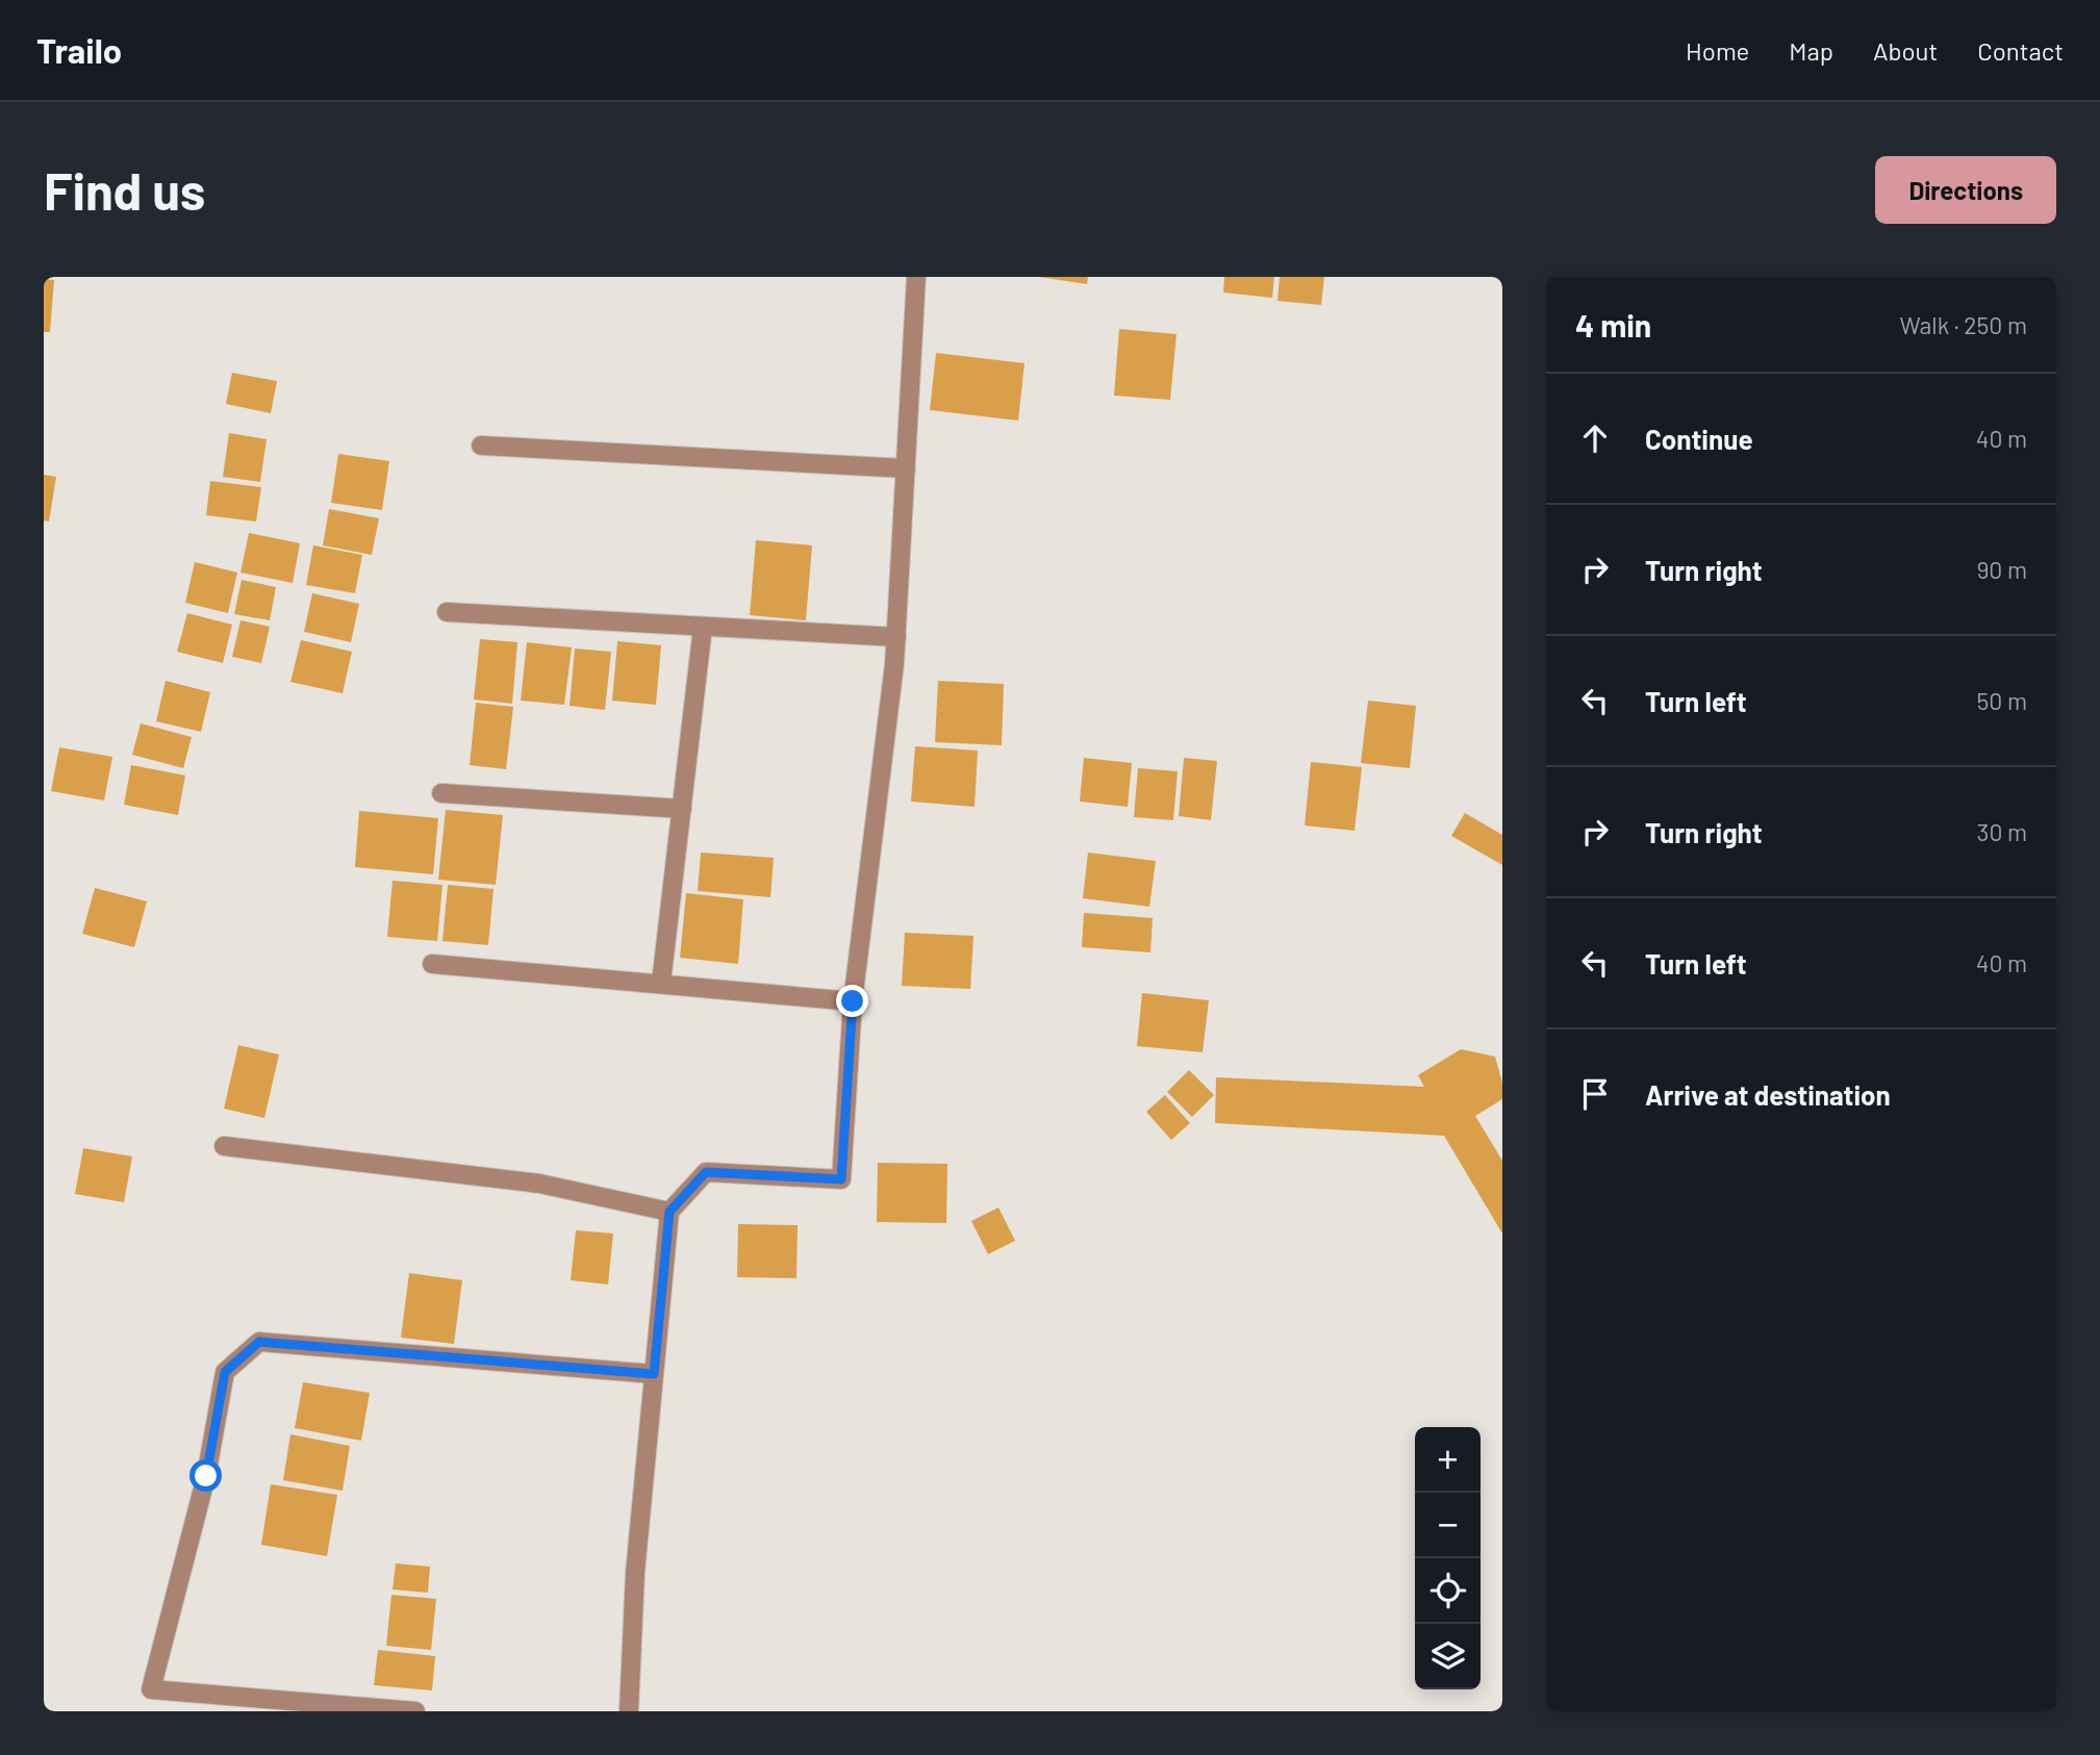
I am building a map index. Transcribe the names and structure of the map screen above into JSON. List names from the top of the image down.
{
  "page": {
    "header": "Trailo",
    "nav": [
      "Home",
      "Map",
      "About",
      "Contact"
    ],
    "buttons": "Directions",
    "title": "Find us",
    "heading": ["4 min", "Walk · 250 m"],
    "list": [
      ["Continue", "40 m"],
      ["Turn right", "90 m"],
      ["Turn left", "50 m"],
      ["Turn right", "30 m"],
      ["Turn left", "40 m"],
      "Arrive at destination"
    ],
    "map_buttons": ["+", "−"]
  }
}
